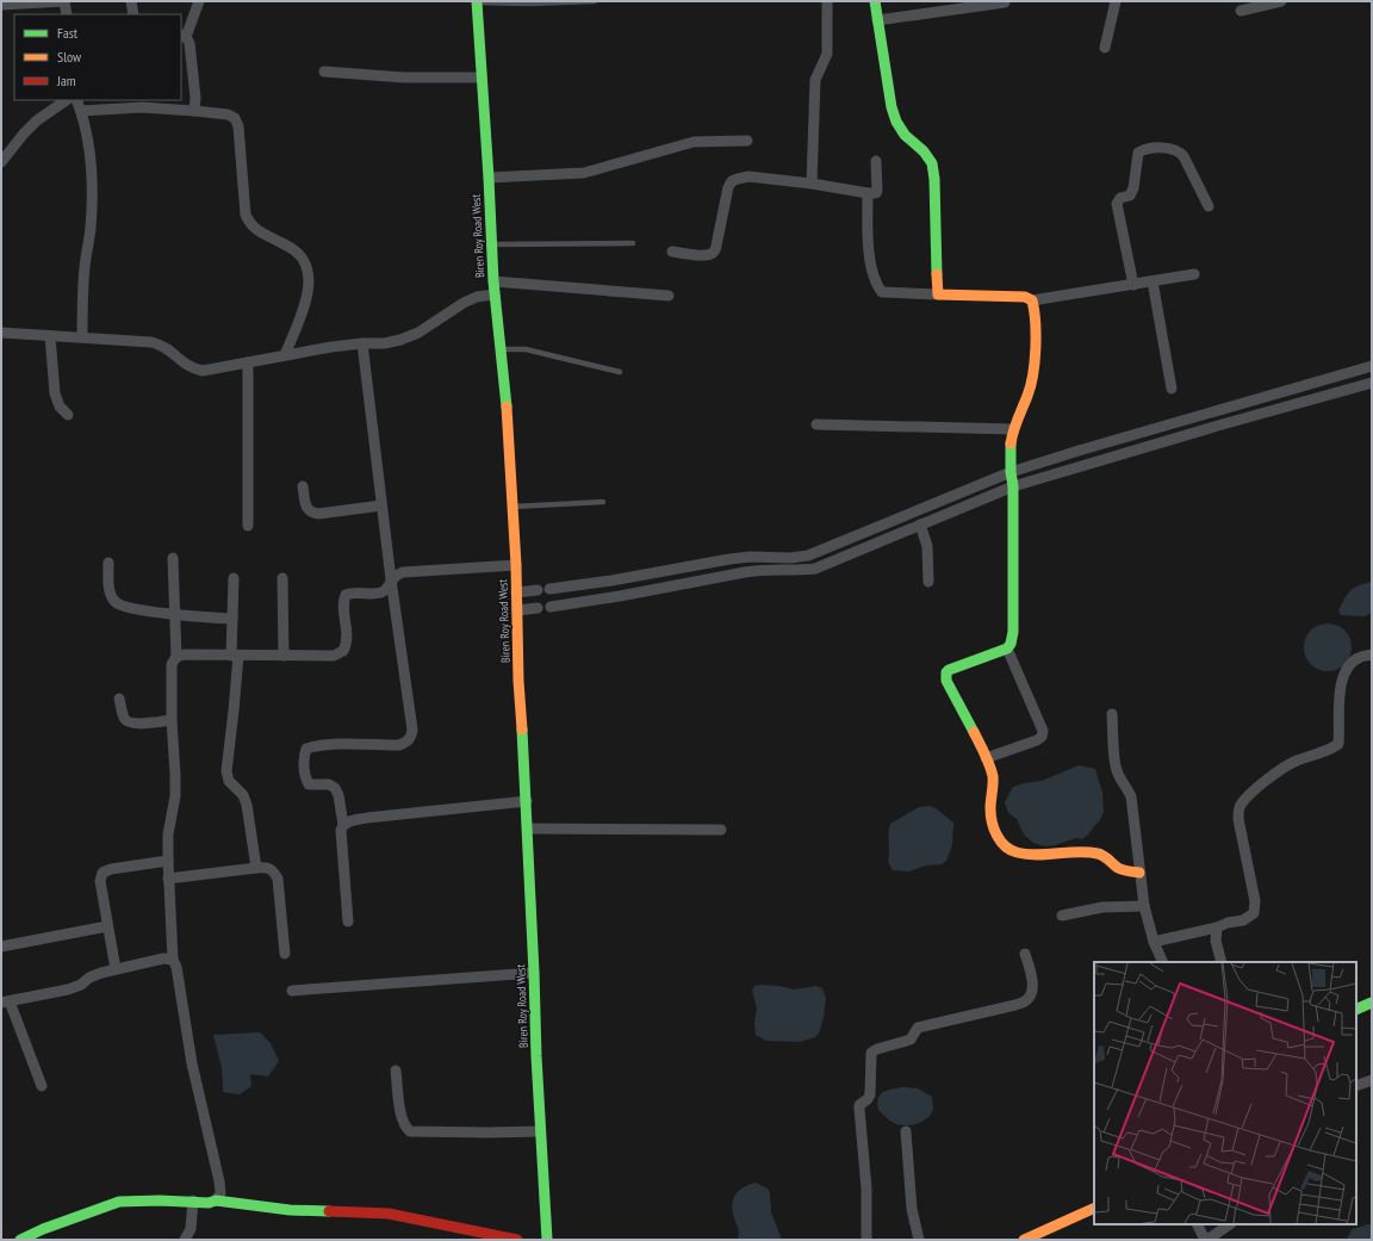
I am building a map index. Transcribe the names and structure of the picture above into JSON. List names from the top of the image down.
{
  "streets": {
    "street": ["Biren Roy Road West"]
  },
  "legend": ["Fast", "Slow", "Jam"]
}
